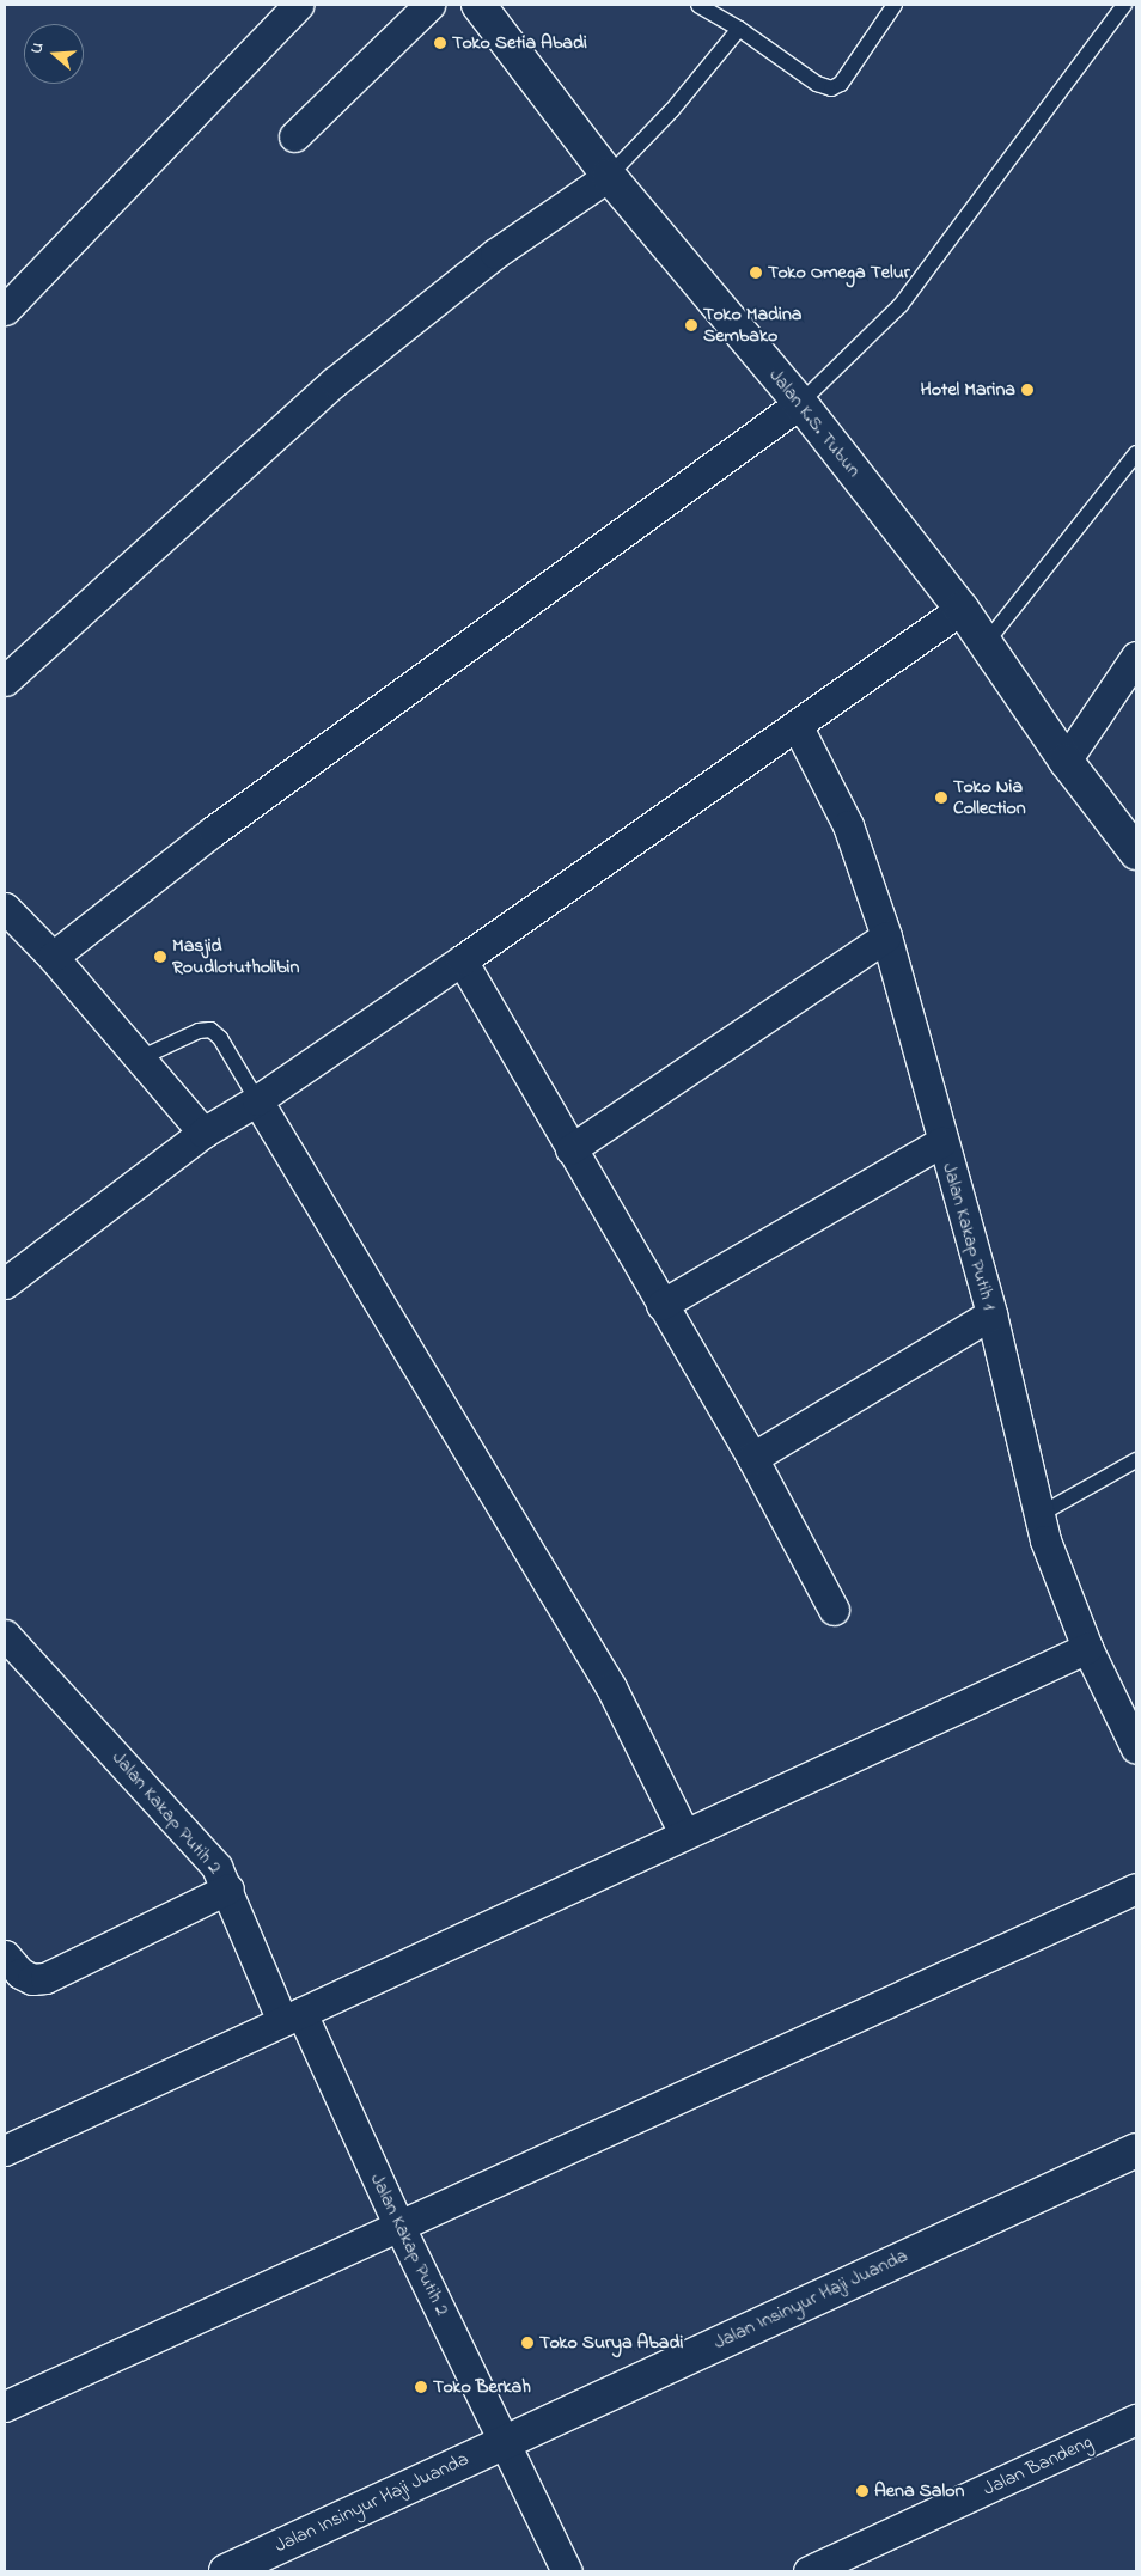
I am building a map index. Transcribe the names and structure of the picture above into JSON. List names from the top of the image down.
{
  "streets": {
    "street": [
      "Jalan K.S. Tubun",
      "Jalan Kakap Putih 1",
      "Jalan Kakap Putih 2",
      "Jalan Insinyur Haji Juanda",
      "Jalan Bandeng"
    ]
  },
  "crossings": [
    ["Jalan Kakap Putih 2", "Jalan Insinyur Haji Juanda"]
  ],
  "places": [
    "Toko Setia Abadi",
    "Toko Omega Telur",
    "Toko Madina Sembako",
    "Hotel Marina",
    "Toko Nia Collection",
    "Masjid Roudlotutholibin",
    "Toko Surya Abadi",
    "Toko Berkah",
    "Aena Salon"
  ],
  "north": "left"
}
